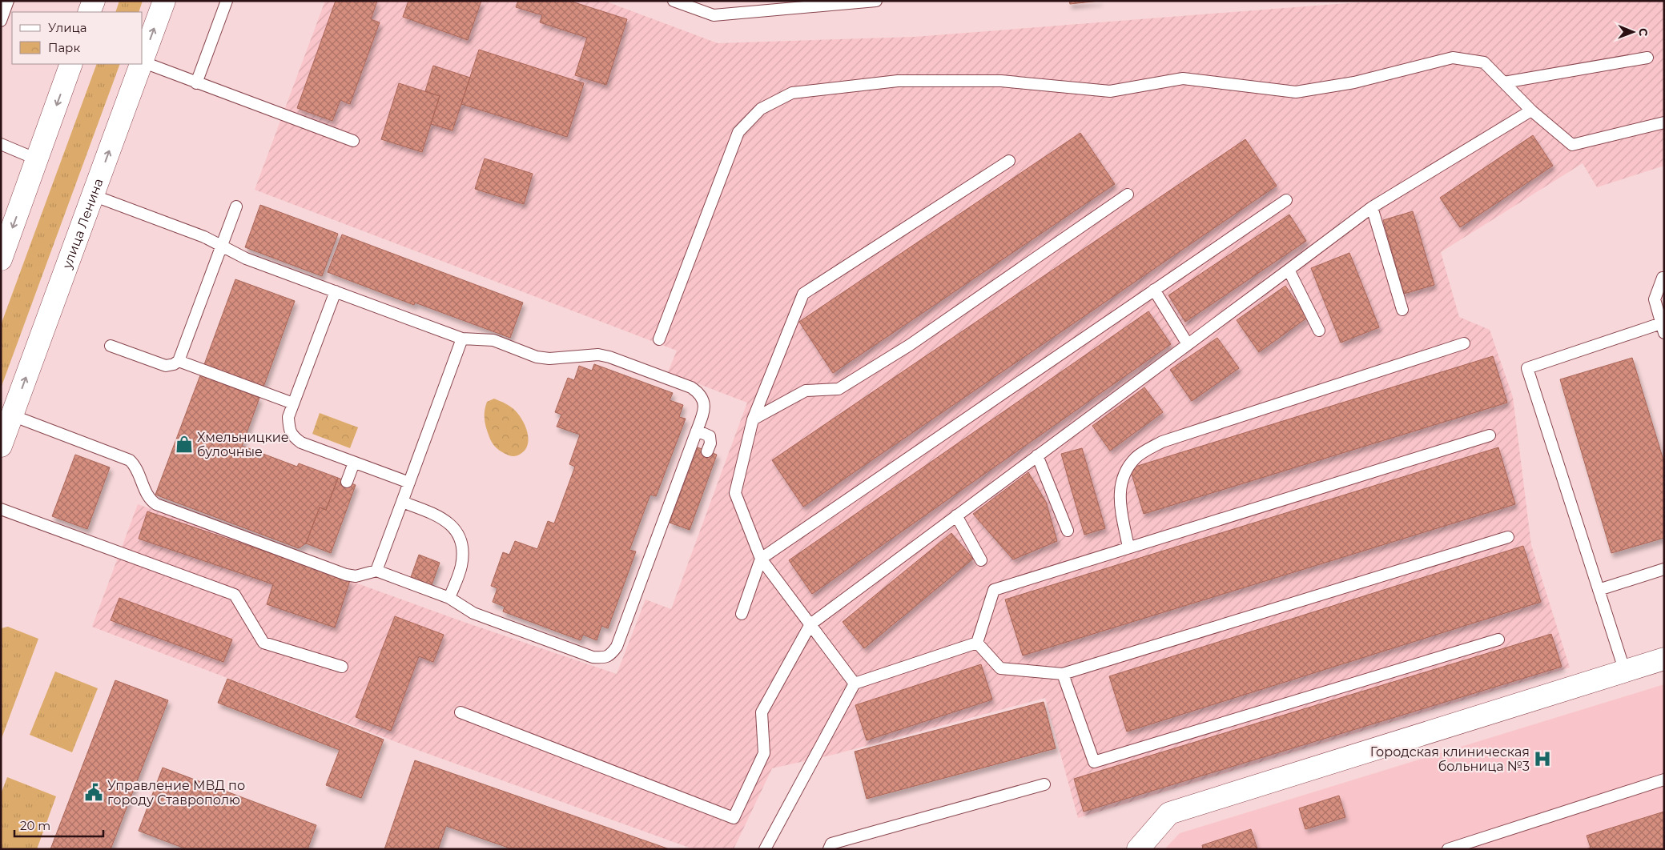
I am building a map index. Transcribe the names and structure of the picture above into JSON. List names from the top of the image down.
{
  "streets": {
    "main road": ["улица Ленина"]
  },
  "places": {
    "shop": ["Хмельницкие булочные"],
    "hospital": ["Городская клиническая больница №3"],
    "public building": ["Управление МВД по городу Ставрополю"]
  },
  "legend": ["Улица", "Парк"],
  "scale_bar": "20 m",
  "north": "right"
}
